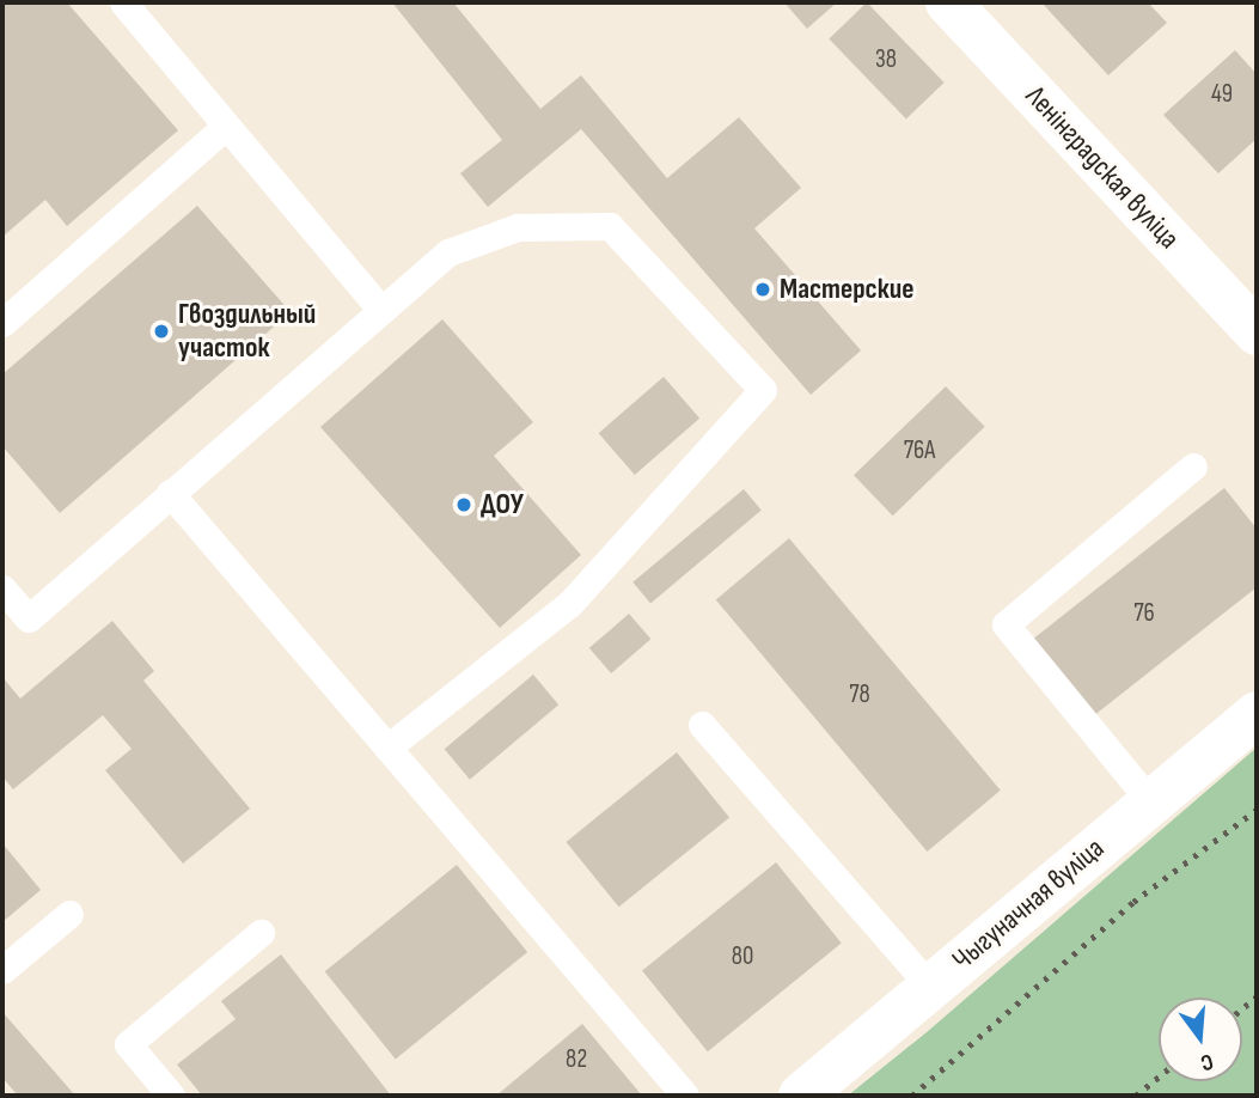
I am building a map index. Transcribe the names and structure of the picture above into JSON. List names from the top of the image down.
{
  "streets": {
    "street": ["Ленінградская вуліца", "Чыгуначная вуліца"]
  },
  "places": ["Мастерские", "Гвоздильный участок", "ДОУ"],
  "house_numbers": [
    "38",
    "49",
    "76А",
    "76",
    "78",
    "80",
    "82"
  ],
  "north": "bottom"
}
